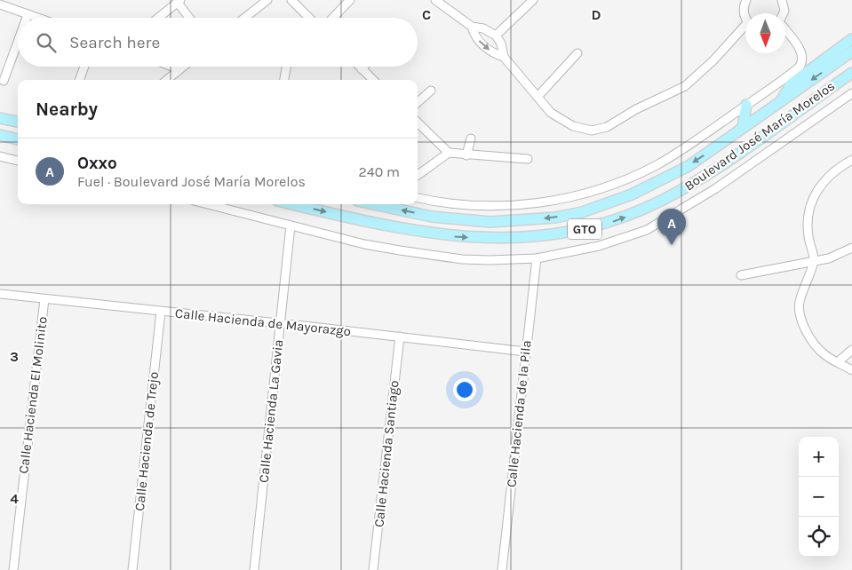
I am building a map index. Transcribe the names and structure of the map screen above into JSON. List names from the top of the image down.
{
  "streets": {
    "main road": ["Boulevard José María Morelos", "GTO"],
    "street": [
      "Calle Hacienda de Mayorazgo",
      "Calle Hacienda El Molinito",
      "Calle Hacienda La Gavia",
      "Calle Hacienda de la Pila",
      "Calle Hacienda de Trejo",
      "Calle Hacienda Santiago"
    ]
  },
  "crossings": [
    ["Calle Hacienda de Mayorazgo", "Calle Hacienda El Molinito"],
    ["Calle Hacienda de Mayorazgo", "Calle Hacienda La Gavia"],
    ["Calle Hacienda de Mayorazgo", "Calle Hacienda de la Pila"],
    ["Calle Hacienda de Mayorazgo", "Calle Hacienda de Trejo"],
    ["Calle Hacienda de Mayorazgo", "Calle Hacienda Santiago"]
  ],
  "north": "bottom",
  "page": {
    "search": "Search here",
    "heading": "Nearby",
    "list": [
      {
        "mark": "A",
        "name": "Oxxo",
        "note": "Fuel · Boulevard José María Morelos",
        "value": "240 m"
      }
    ],
    "pins": "A",
    "map_buttons": ["+", "−"]
  },
  "grid": {
    "columns": ["C", "D"],
    "rows": ["3", "4"]
  }
}
